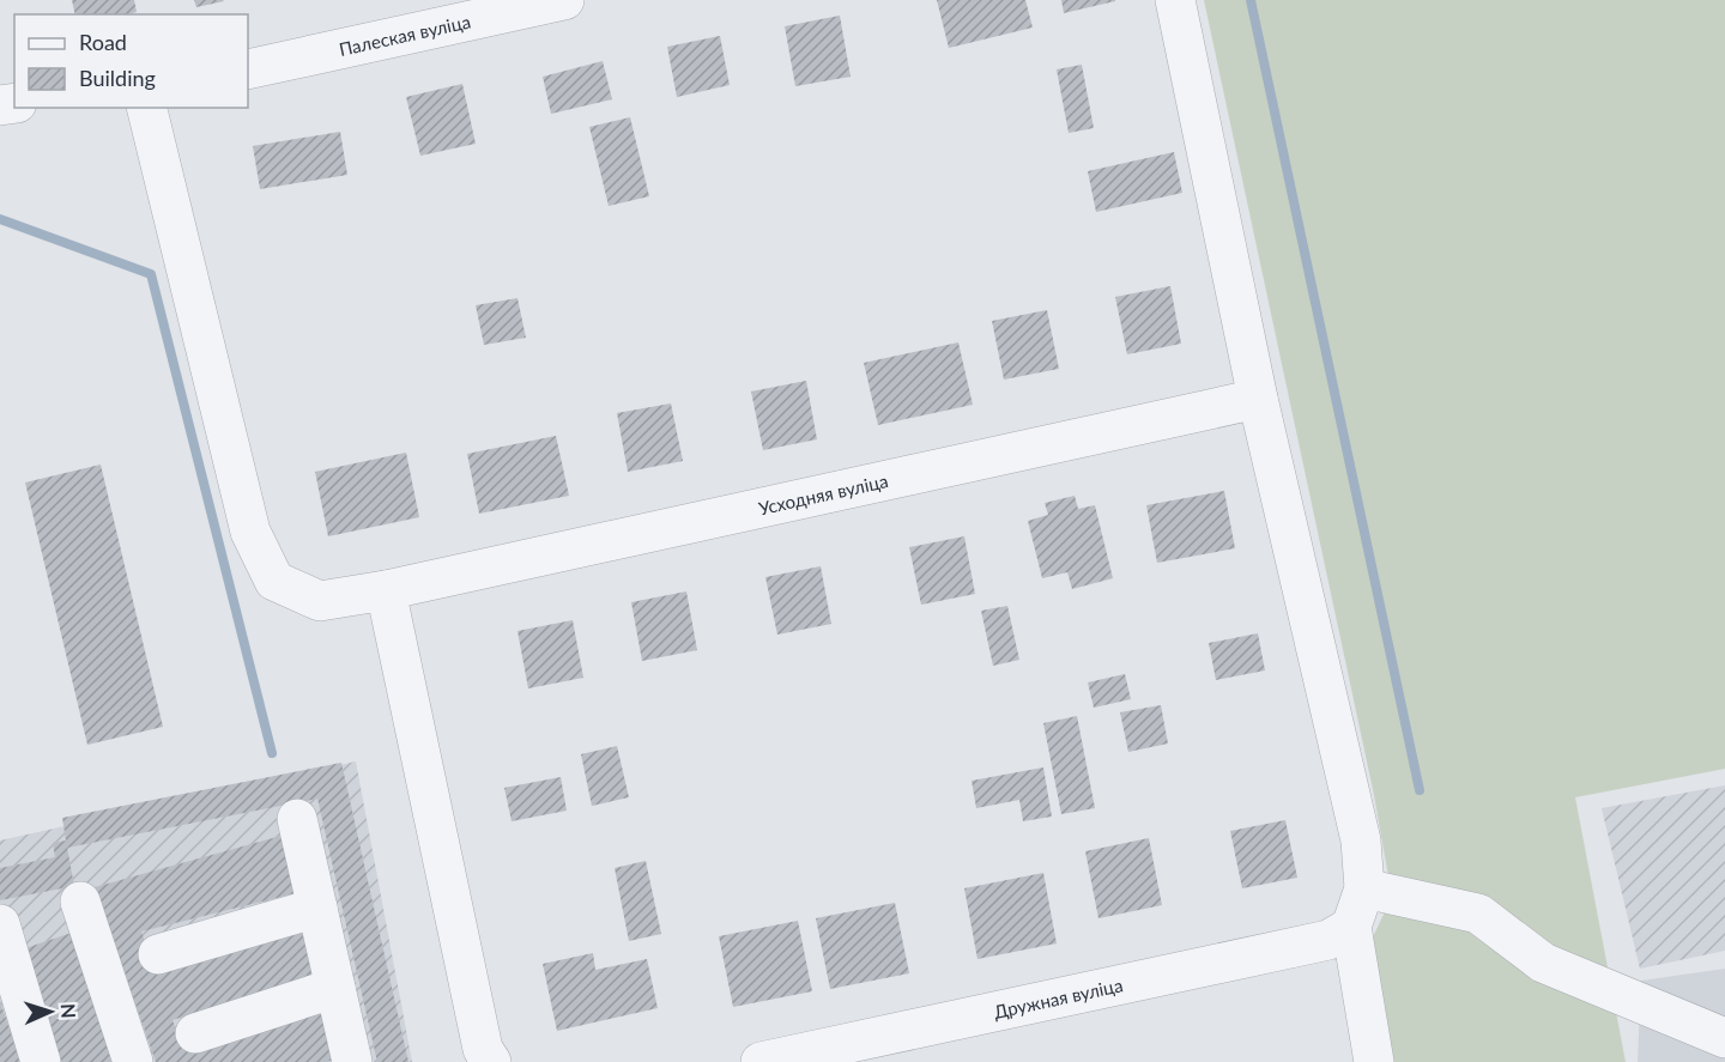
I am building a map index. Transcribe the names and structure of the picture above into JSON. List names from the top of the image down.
{
  "streets": {
    "street": ["Палеская вуліца", "Усходняя вуліца", "Дружная вуліца"]
  },
  "legend": ["Road", "Building"],
  "north": "right"
}
